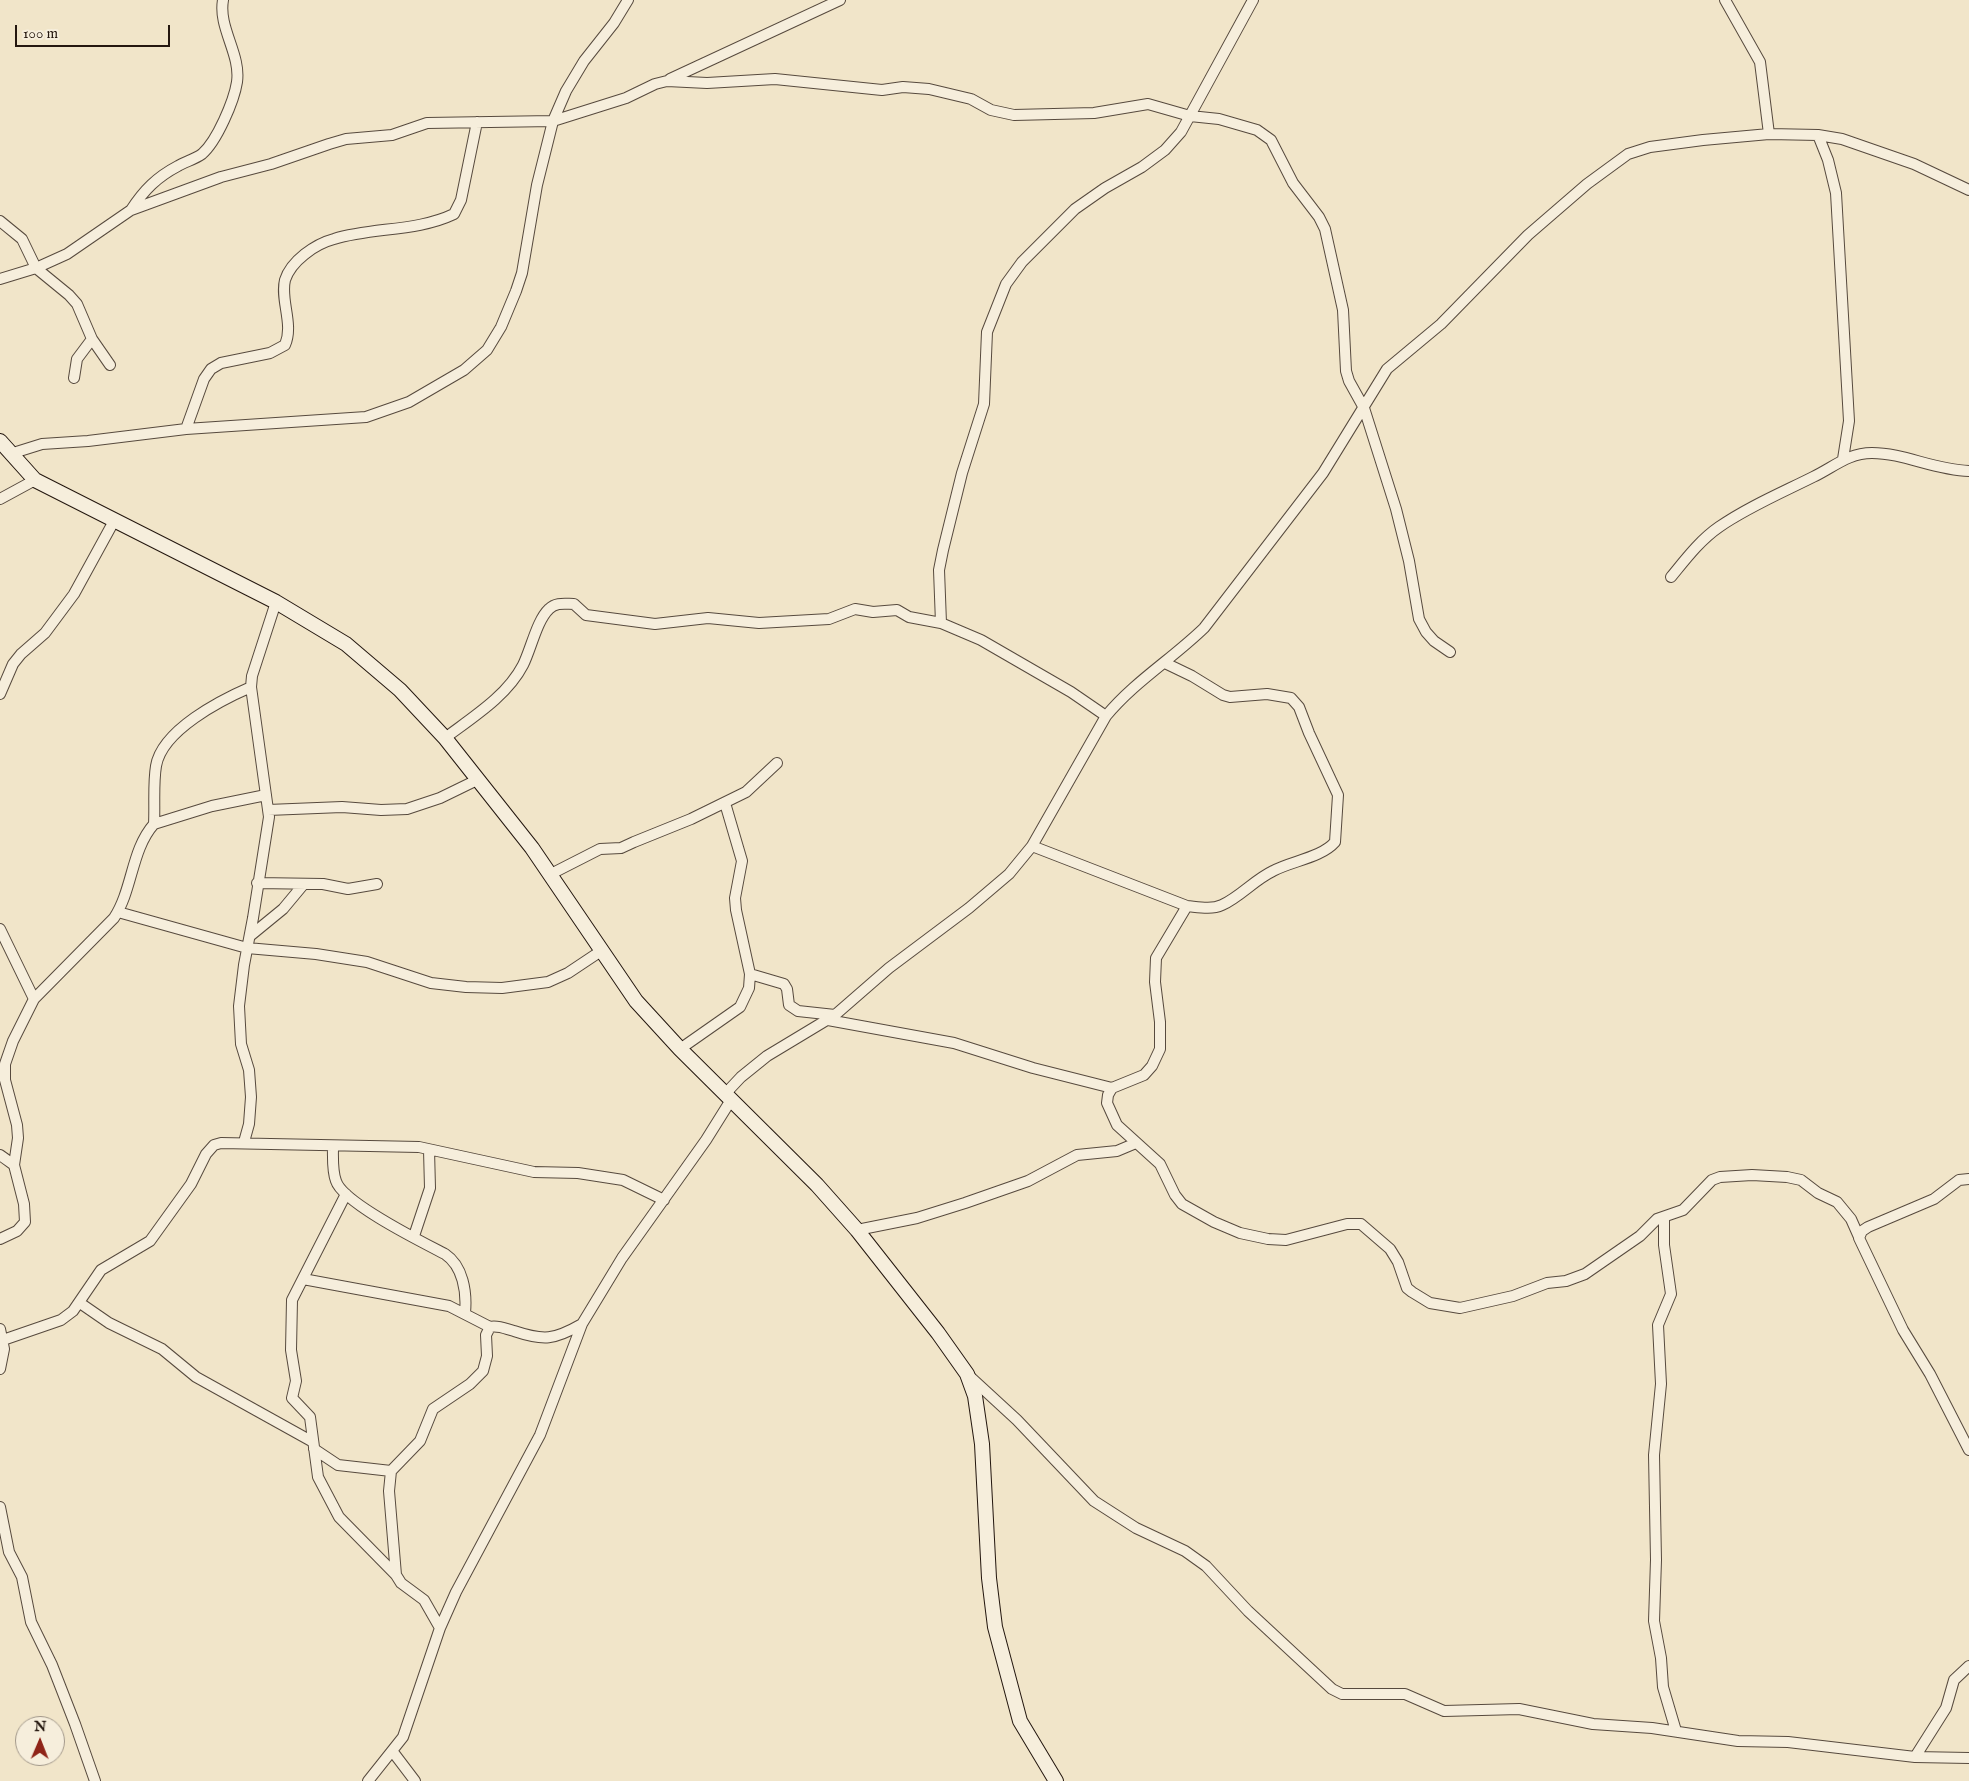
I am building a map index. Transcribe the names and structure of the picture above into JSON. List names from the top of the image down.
{
  "scale_bar": "100 m",
  "north": "top"
}
